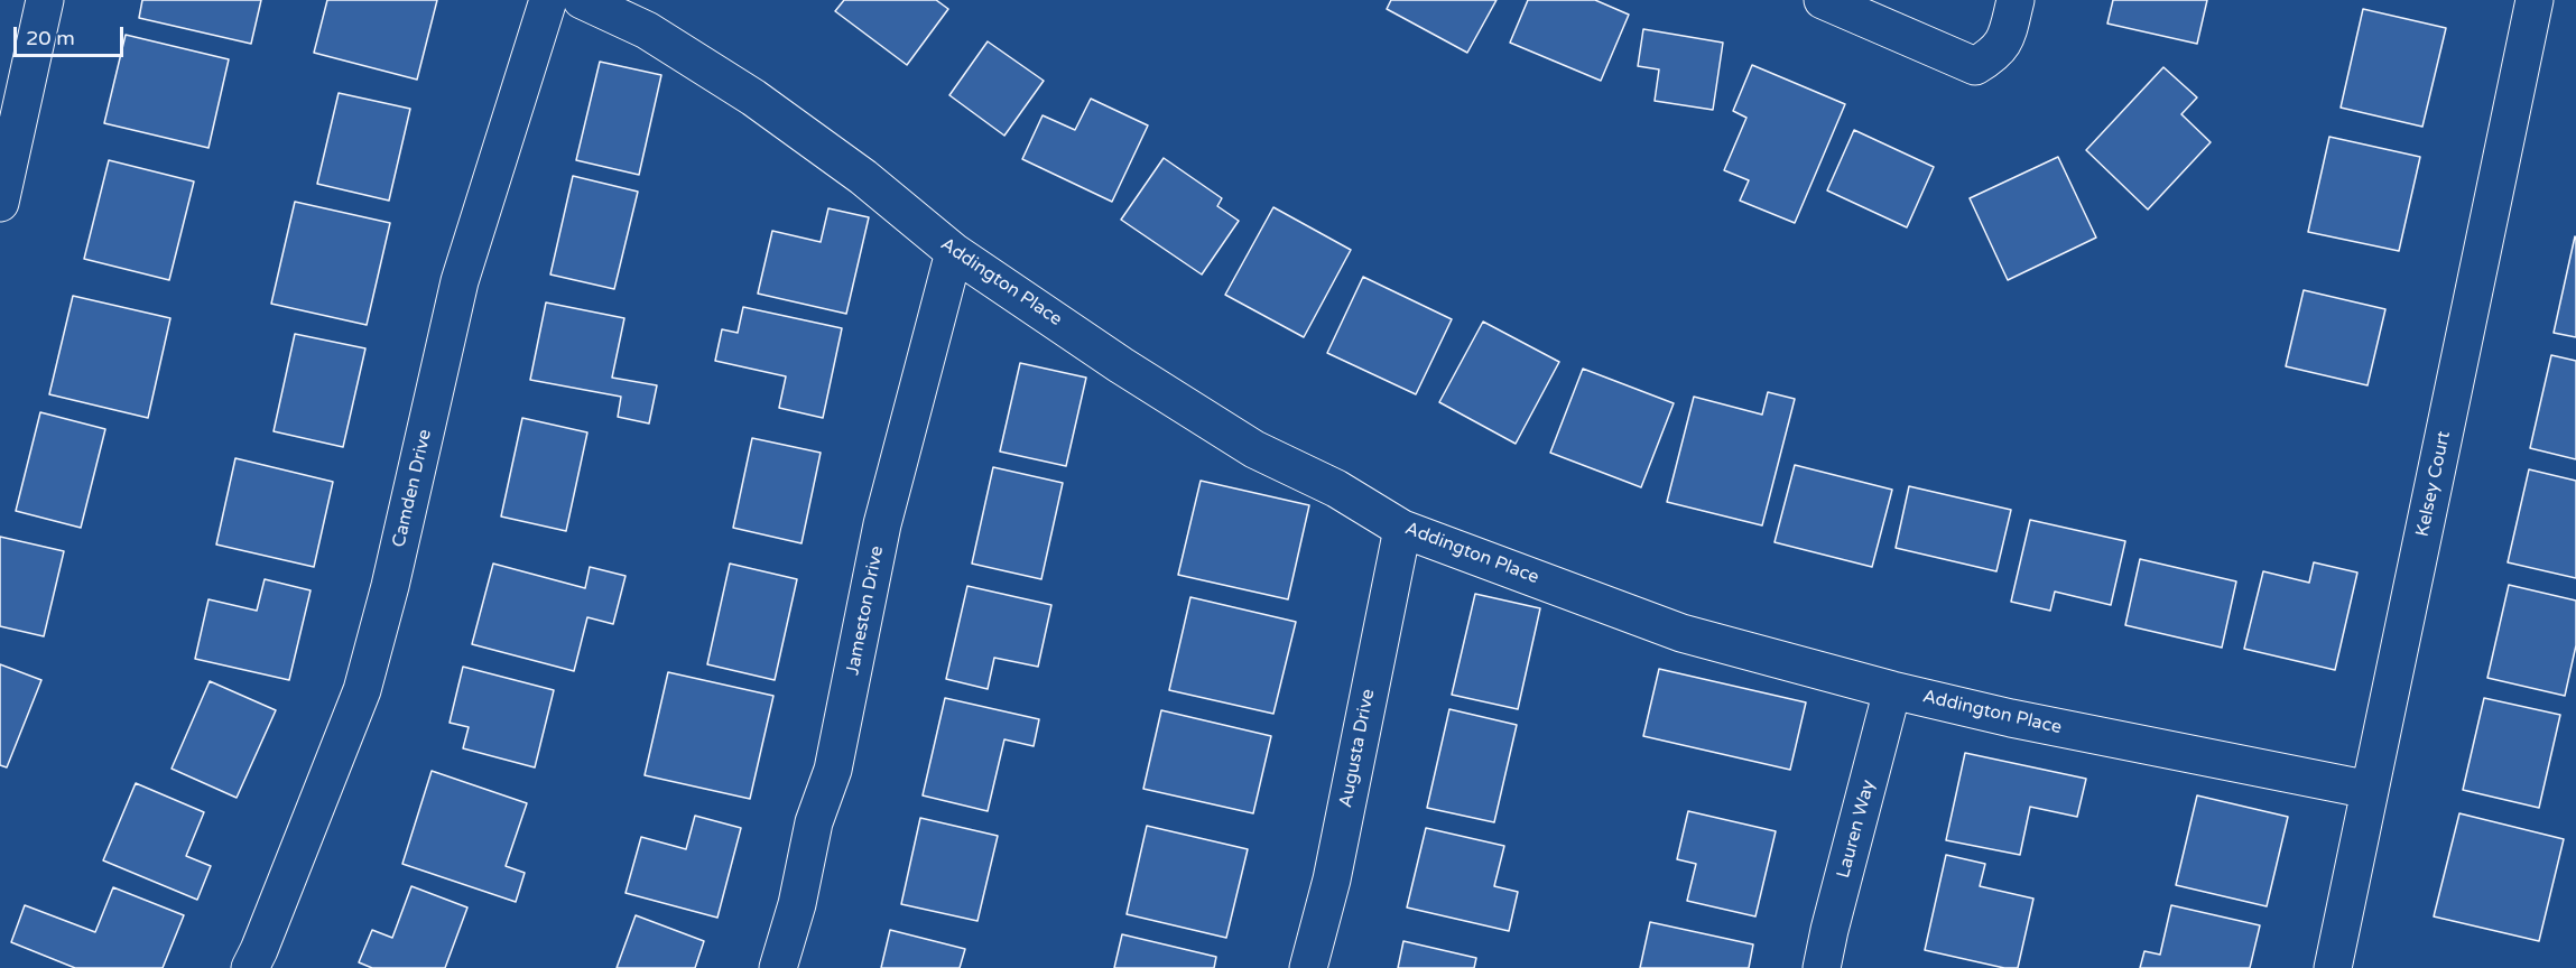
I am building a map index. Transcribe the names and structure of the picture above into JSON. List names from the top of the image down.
{
  "streets": {
    "street": [
      "Addington Place",
      "Kelsey Court",
      "Camden Drive",
      "Jameston Drive",
      "Augusta Drive",
      "Lauren Way"
    ]
  },
  "crossings": [
    ["Addington Place", "Kelsey Court"],
    ["Addington Place", "Jameston Drive"],
    ["Addington Place", "Augusta Drive"],
    ["Addington Place", "Lauren Way"]
  ],
  "scale_bar": "20 m"
}
